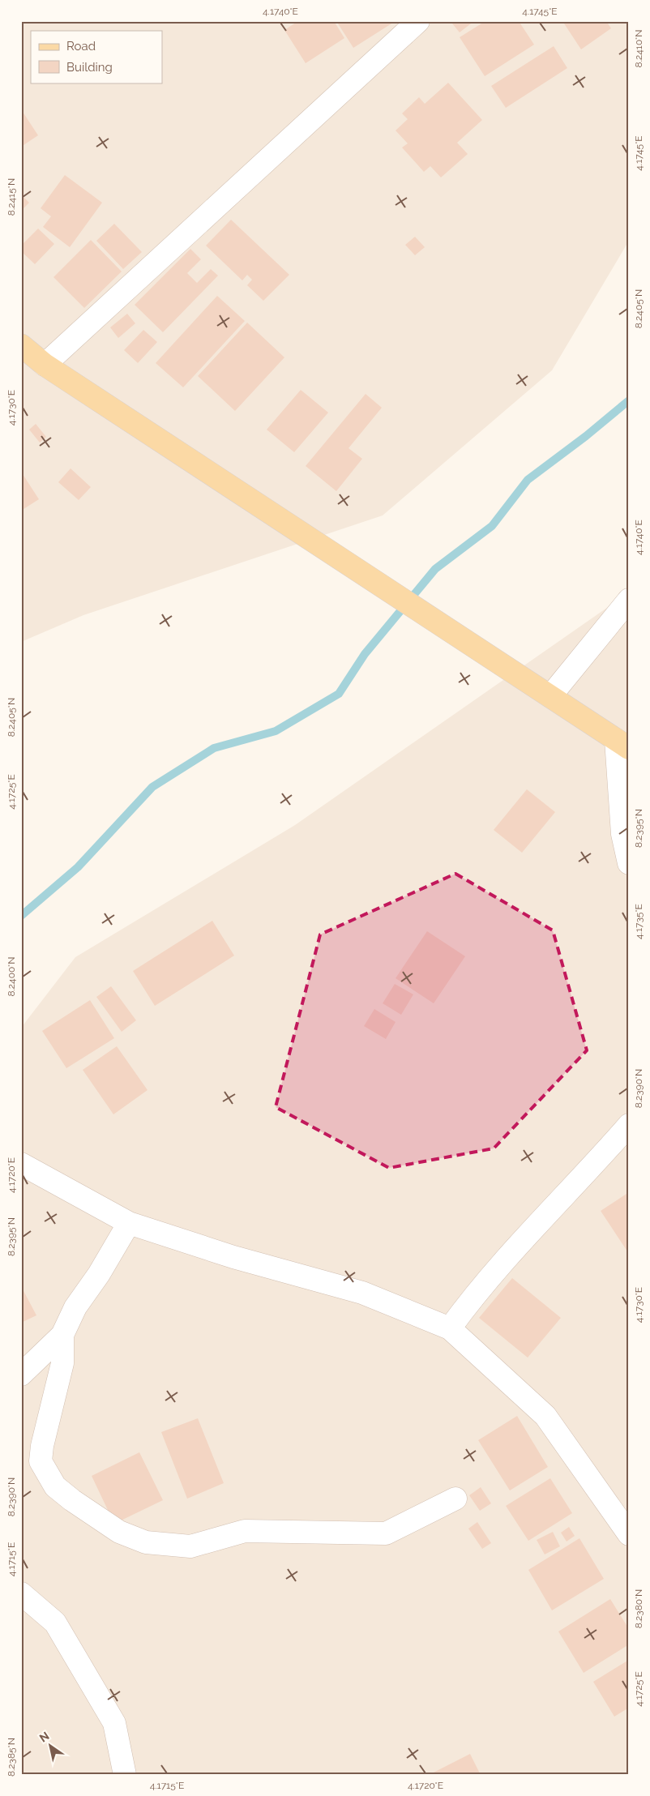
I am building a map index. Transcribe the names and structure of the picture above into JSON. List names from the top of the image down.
{
  "legend": ["Road", "Building"],
  "north": "top left",
  "coordinates": [
    "4.1740°E",
    "4.1745°E",
    "8.2410°N",
    "8.2415°N",
    "8.2405°N",
    "4.1730°E",
    "4.1725°E",
    "8.2395°N",
    "4.1735°E",
    "8.2400°N",
    "8.2390°N",
    "4.1720°E",
    "4.1715°E",
    "8.2380°N",
    "8.2385°N"
  ]
}
